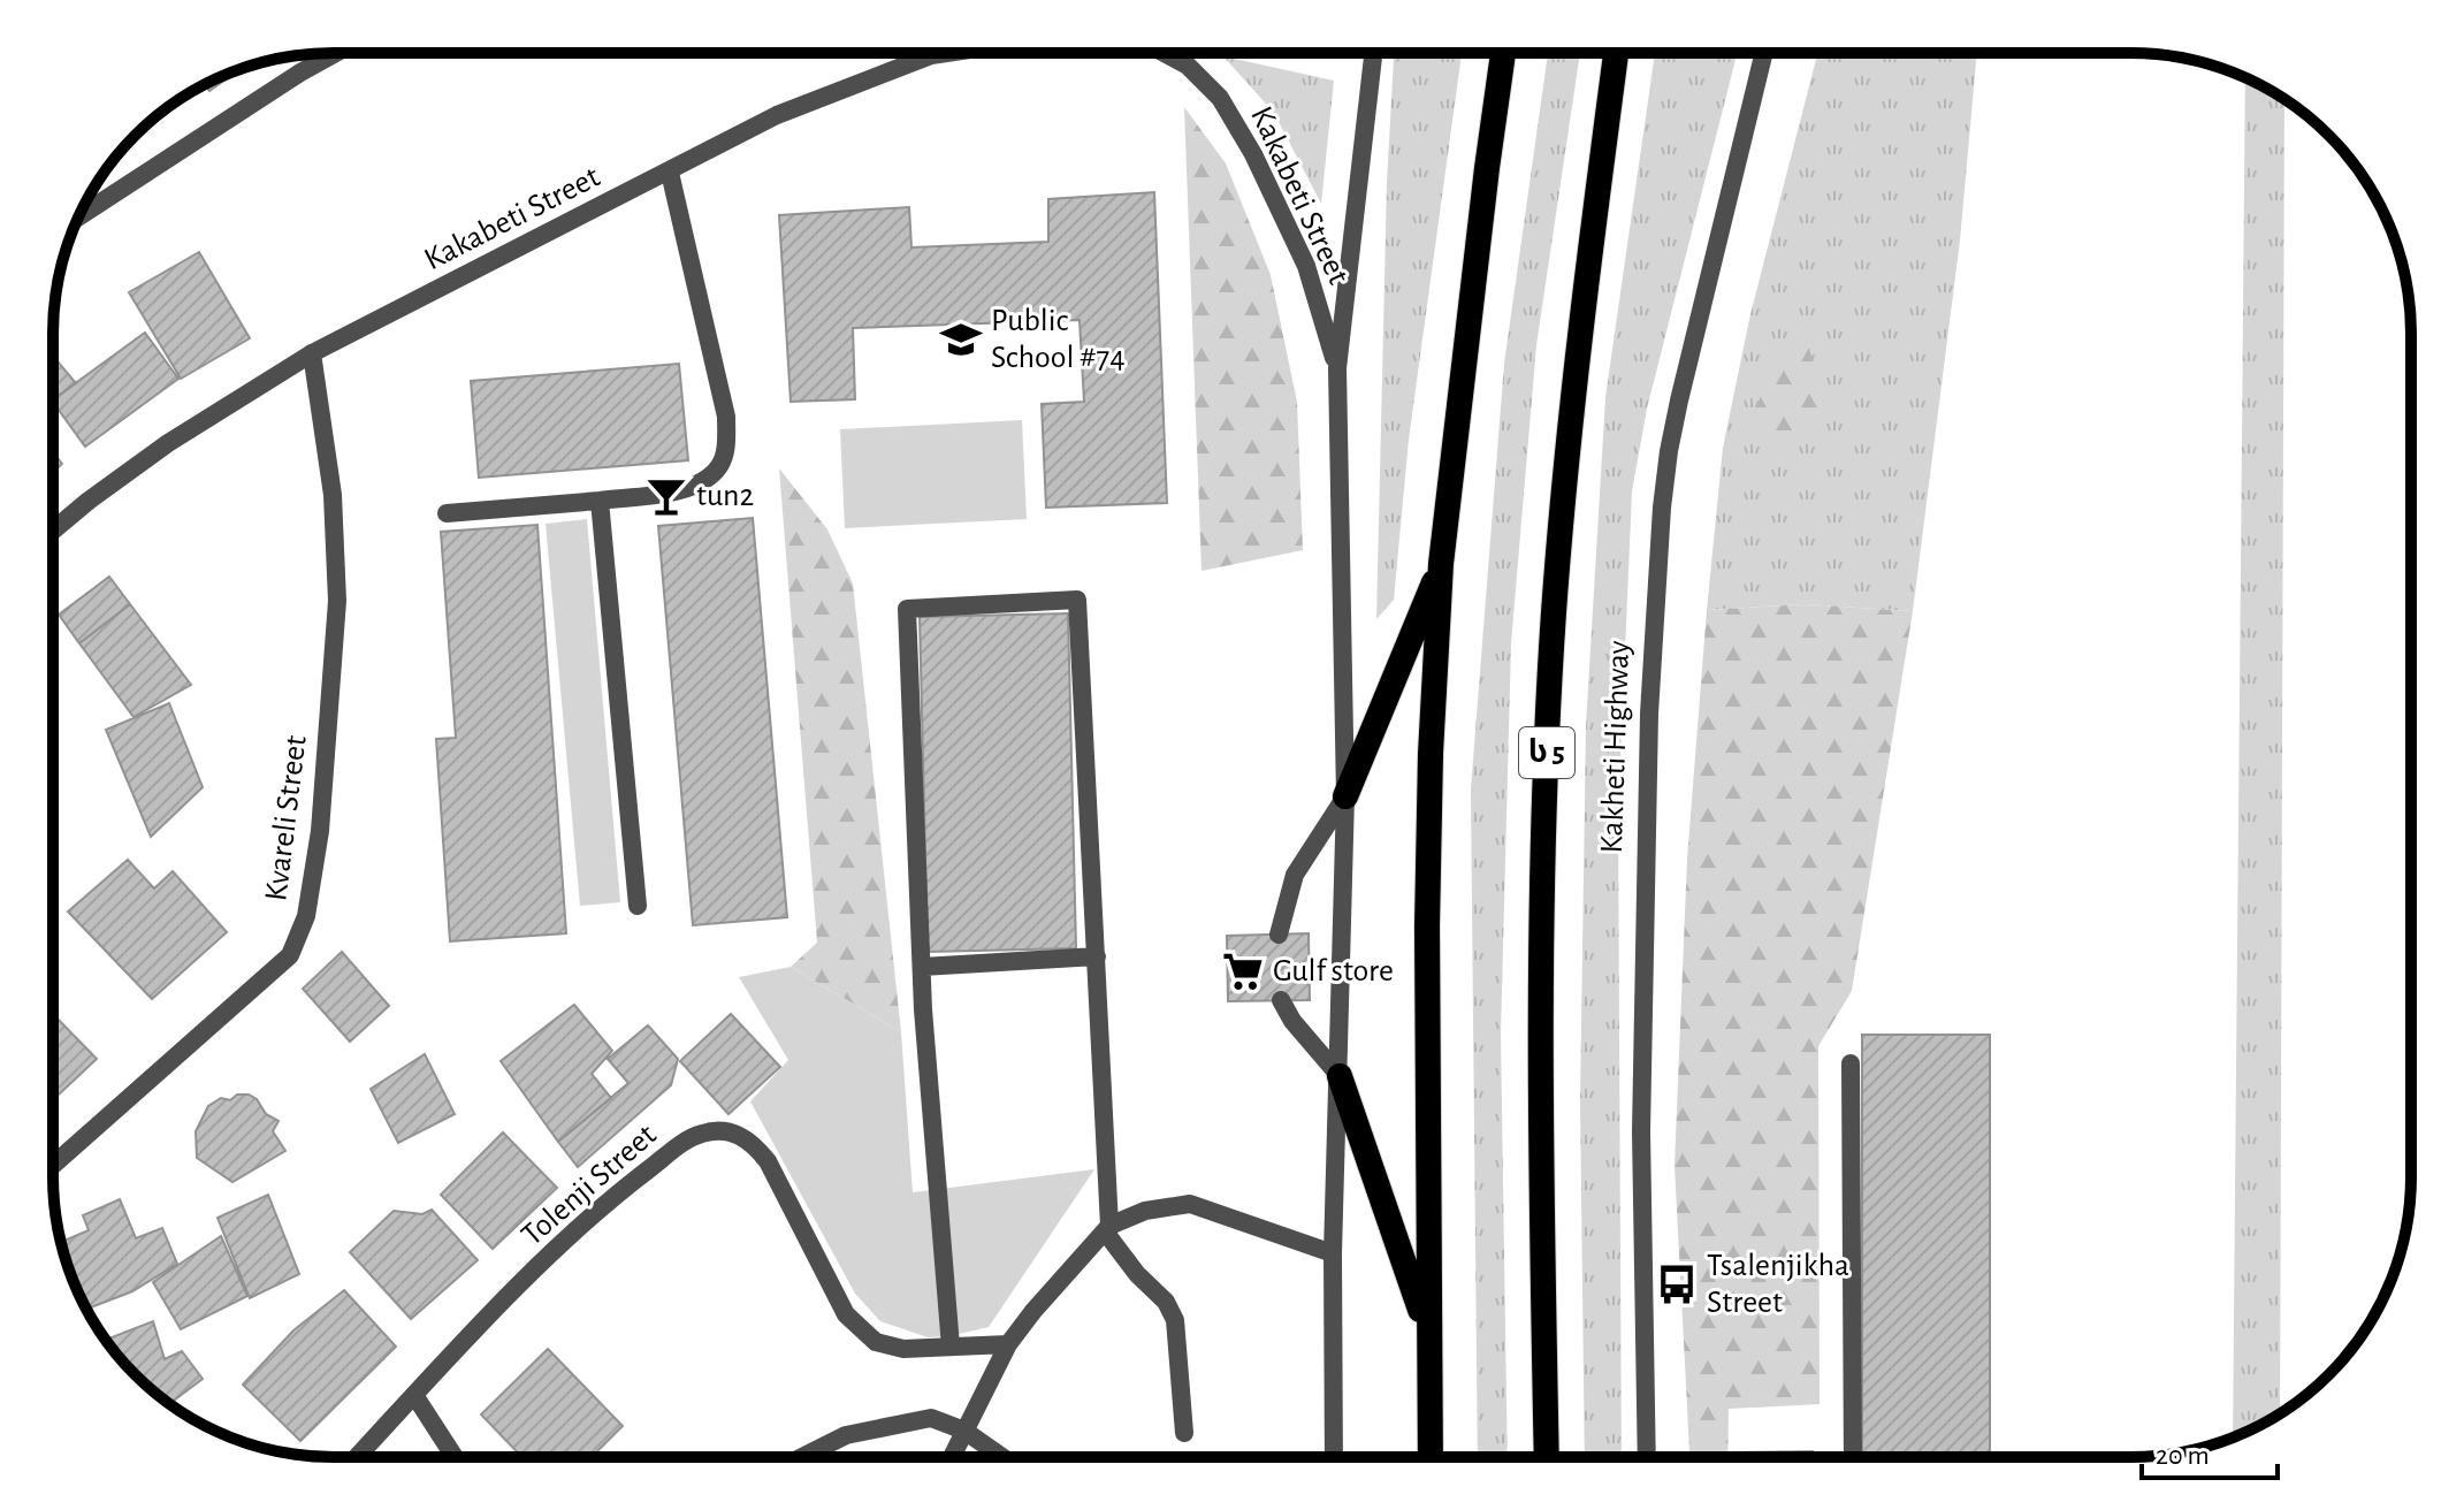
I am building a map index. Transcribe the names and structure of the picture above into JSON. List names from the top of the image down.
{
  "streets": {
    "highway": ["Kakheti Highway", "ს 5"],
    "street": ["Kakabeti Street", "Kvareli Street", "Tolenji Street"]
  },
  "crossings": [
    ["Kakabeti Street", "Kvareli Street"]
  ],
  "places": {
    "school or university": ["Public School #74"],
    "bar": ["tun2"],
    "supermarket": ["Gulf store"],
    "bus stop": ["Tsalenjikha Street"]
  },
  "scale_bar": "20 m"
}
